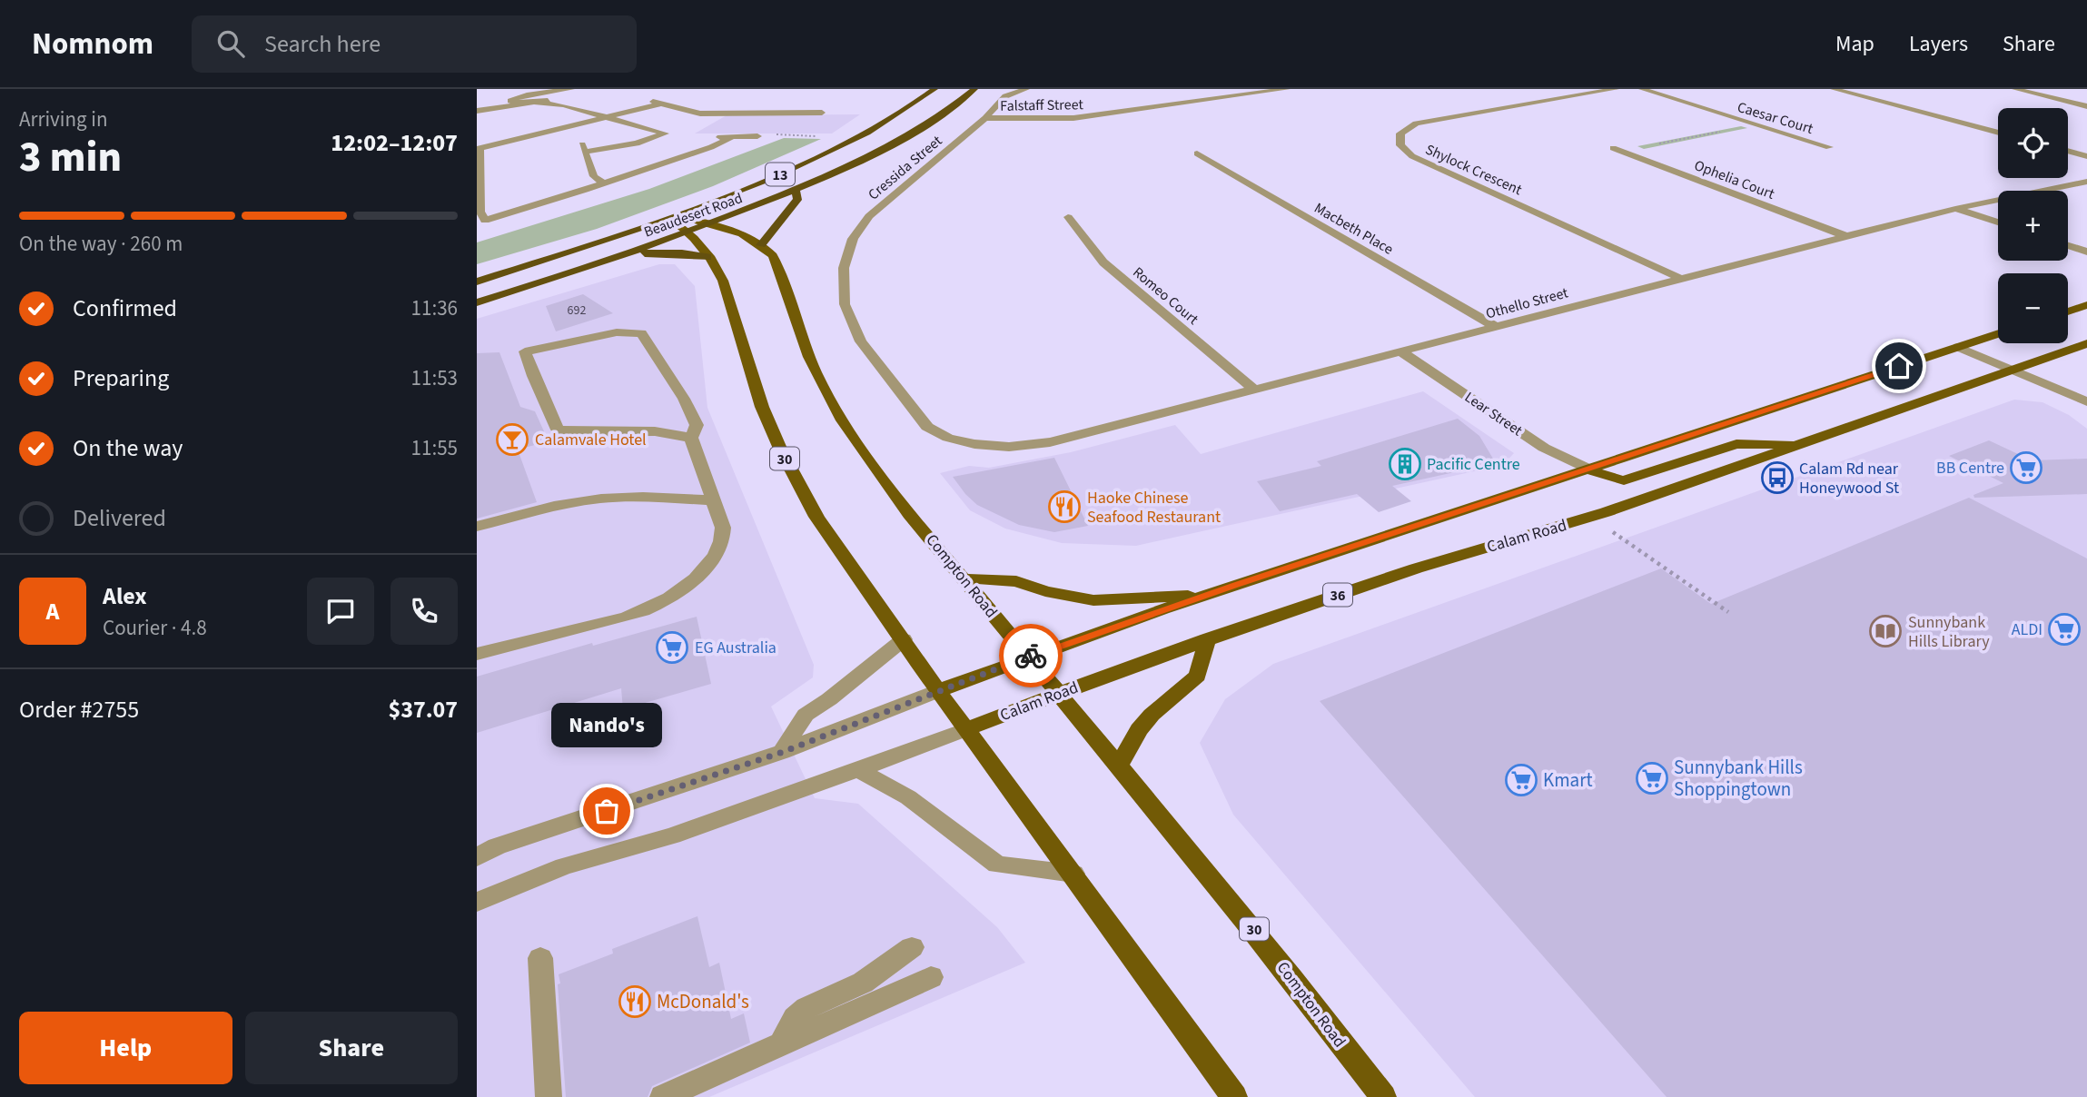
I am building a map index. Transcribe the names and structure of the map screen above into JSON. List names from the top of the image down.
{
  "streets": {
    "highway": ["13", "Beaudesert Road"],
    "main road": [
      "30",
      "Calam Road",
      "Compton Road",
      "36"
    ],
    "street": [
      "Falstaff Street",
      "Caesar Court",
      "Cressida Street",
      "Shylock Crescent",
      "Ophelia Court",
      "Macbeth Place",
      "Romeo Court",
      "Othello Street",
      "Lear Street"
    ]
  },
  "crossings": [
    ["Falstaff Street", "Cressida Street"],
    ["Cressida Street", "Othello Street"],
    ["Shylock Crescent", "Othello Street"],
    ["Ophelia Court", "Othello Street"],
    ["Beaudesert Road", "30"],
    ["Macbeth Place", "Othello Street"],
    ["Romeo Court", "Othello Street"],
    ["Othello Street", "Lear Street"],
    ["30", "Calam Road"],
    ["Calam Road", "Compton Road"]
  ],
  "places": {
    "bar": ["Calamvale Hotel"],
    "building": ["Pacific Centre"],
    "supermarket": [
      "BB Centre",
      "ALDI",
      "EG Australia",
      "Sunnybank Hills Shoppingtown",
      "Kmart"
    ],
    "bus stop": ["Calam Rd near Honeywood St"],
    "restaurant": ["Haoke Chinese Seafood Restaurant", "McDonald's"],
    "library": ["Sunnybank Hills Library"],
    "other": ["Nando's"]
  },
  "house_numbers": ["692"],
  "page": {
    "header": "Nomnom",
    "search": "Search here",
    "nav": ["Map", "Layers", "Share"],
    "heading": ["3 min", "Arriving in", "12:02–12:07"],
    "panel": [
      "Alex",
      "Courier · 4.8",
      "Order #2755",
      "$37.07"
    ],
    "map_buttons": ["+", "−"],
    "bar": "On the way · 260 m",
    "list": [
      ["Confirmed", "11:36"],
      ["Preparing", "11:53"],
      ["On the way", "11:55"],
      "Delivered"
    ],
    "round": "A",
    "bubble": "Nando's",
    "buttons": ["Help", "Share"]
  }
}
